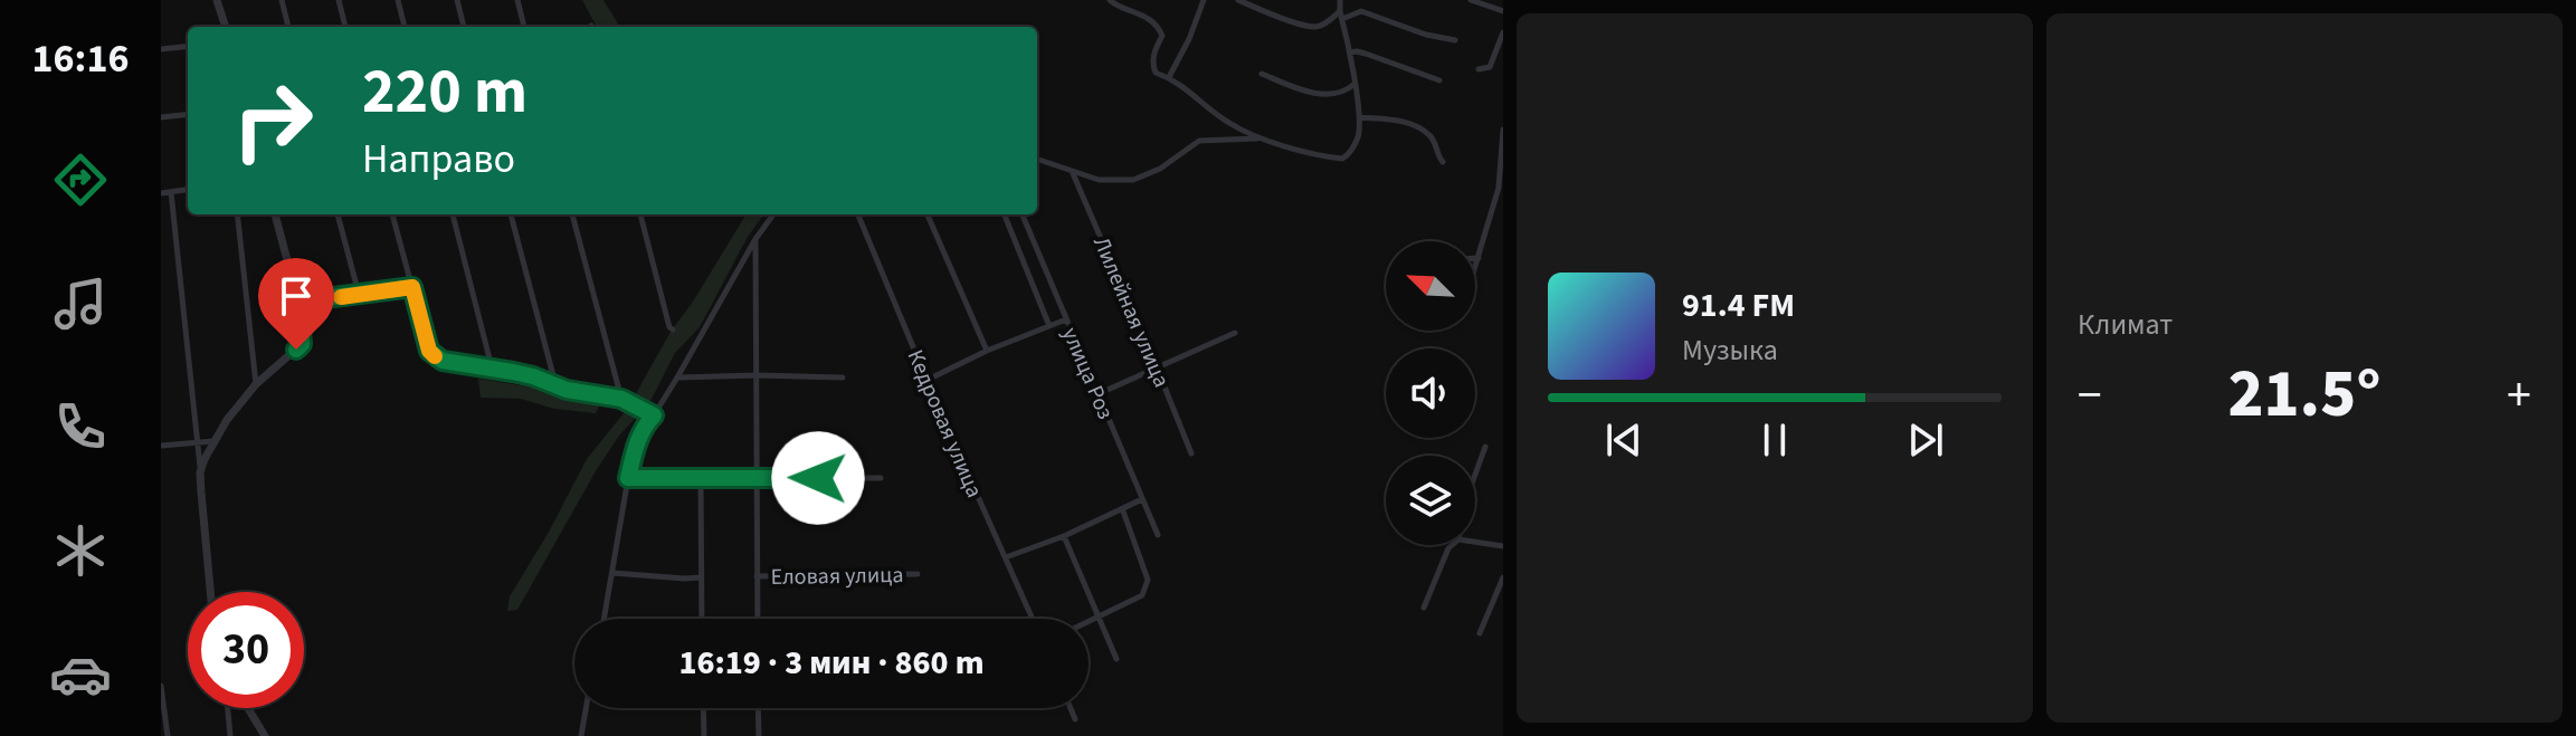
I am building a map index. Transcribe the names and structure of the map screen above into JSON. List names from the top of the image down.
{
  "streets": {
    "street": [
      "Лилейная улица",
      "улица Роз",
      "Кедровая улица",
      "Еловая улица"
    ]
  },
  "north": "top left",
  "page": {
    "tabs": "16:16",
    "tile": "Климат",
    "turn": ["220 m", "Направо"],
    "song": ["91.4 FM", "Музыка"],
    "heat": ["−", "21.5°", "+"],
    "limit": "30",
    "trip": "16:19 · 3 мин · 860 m"
  }
}
